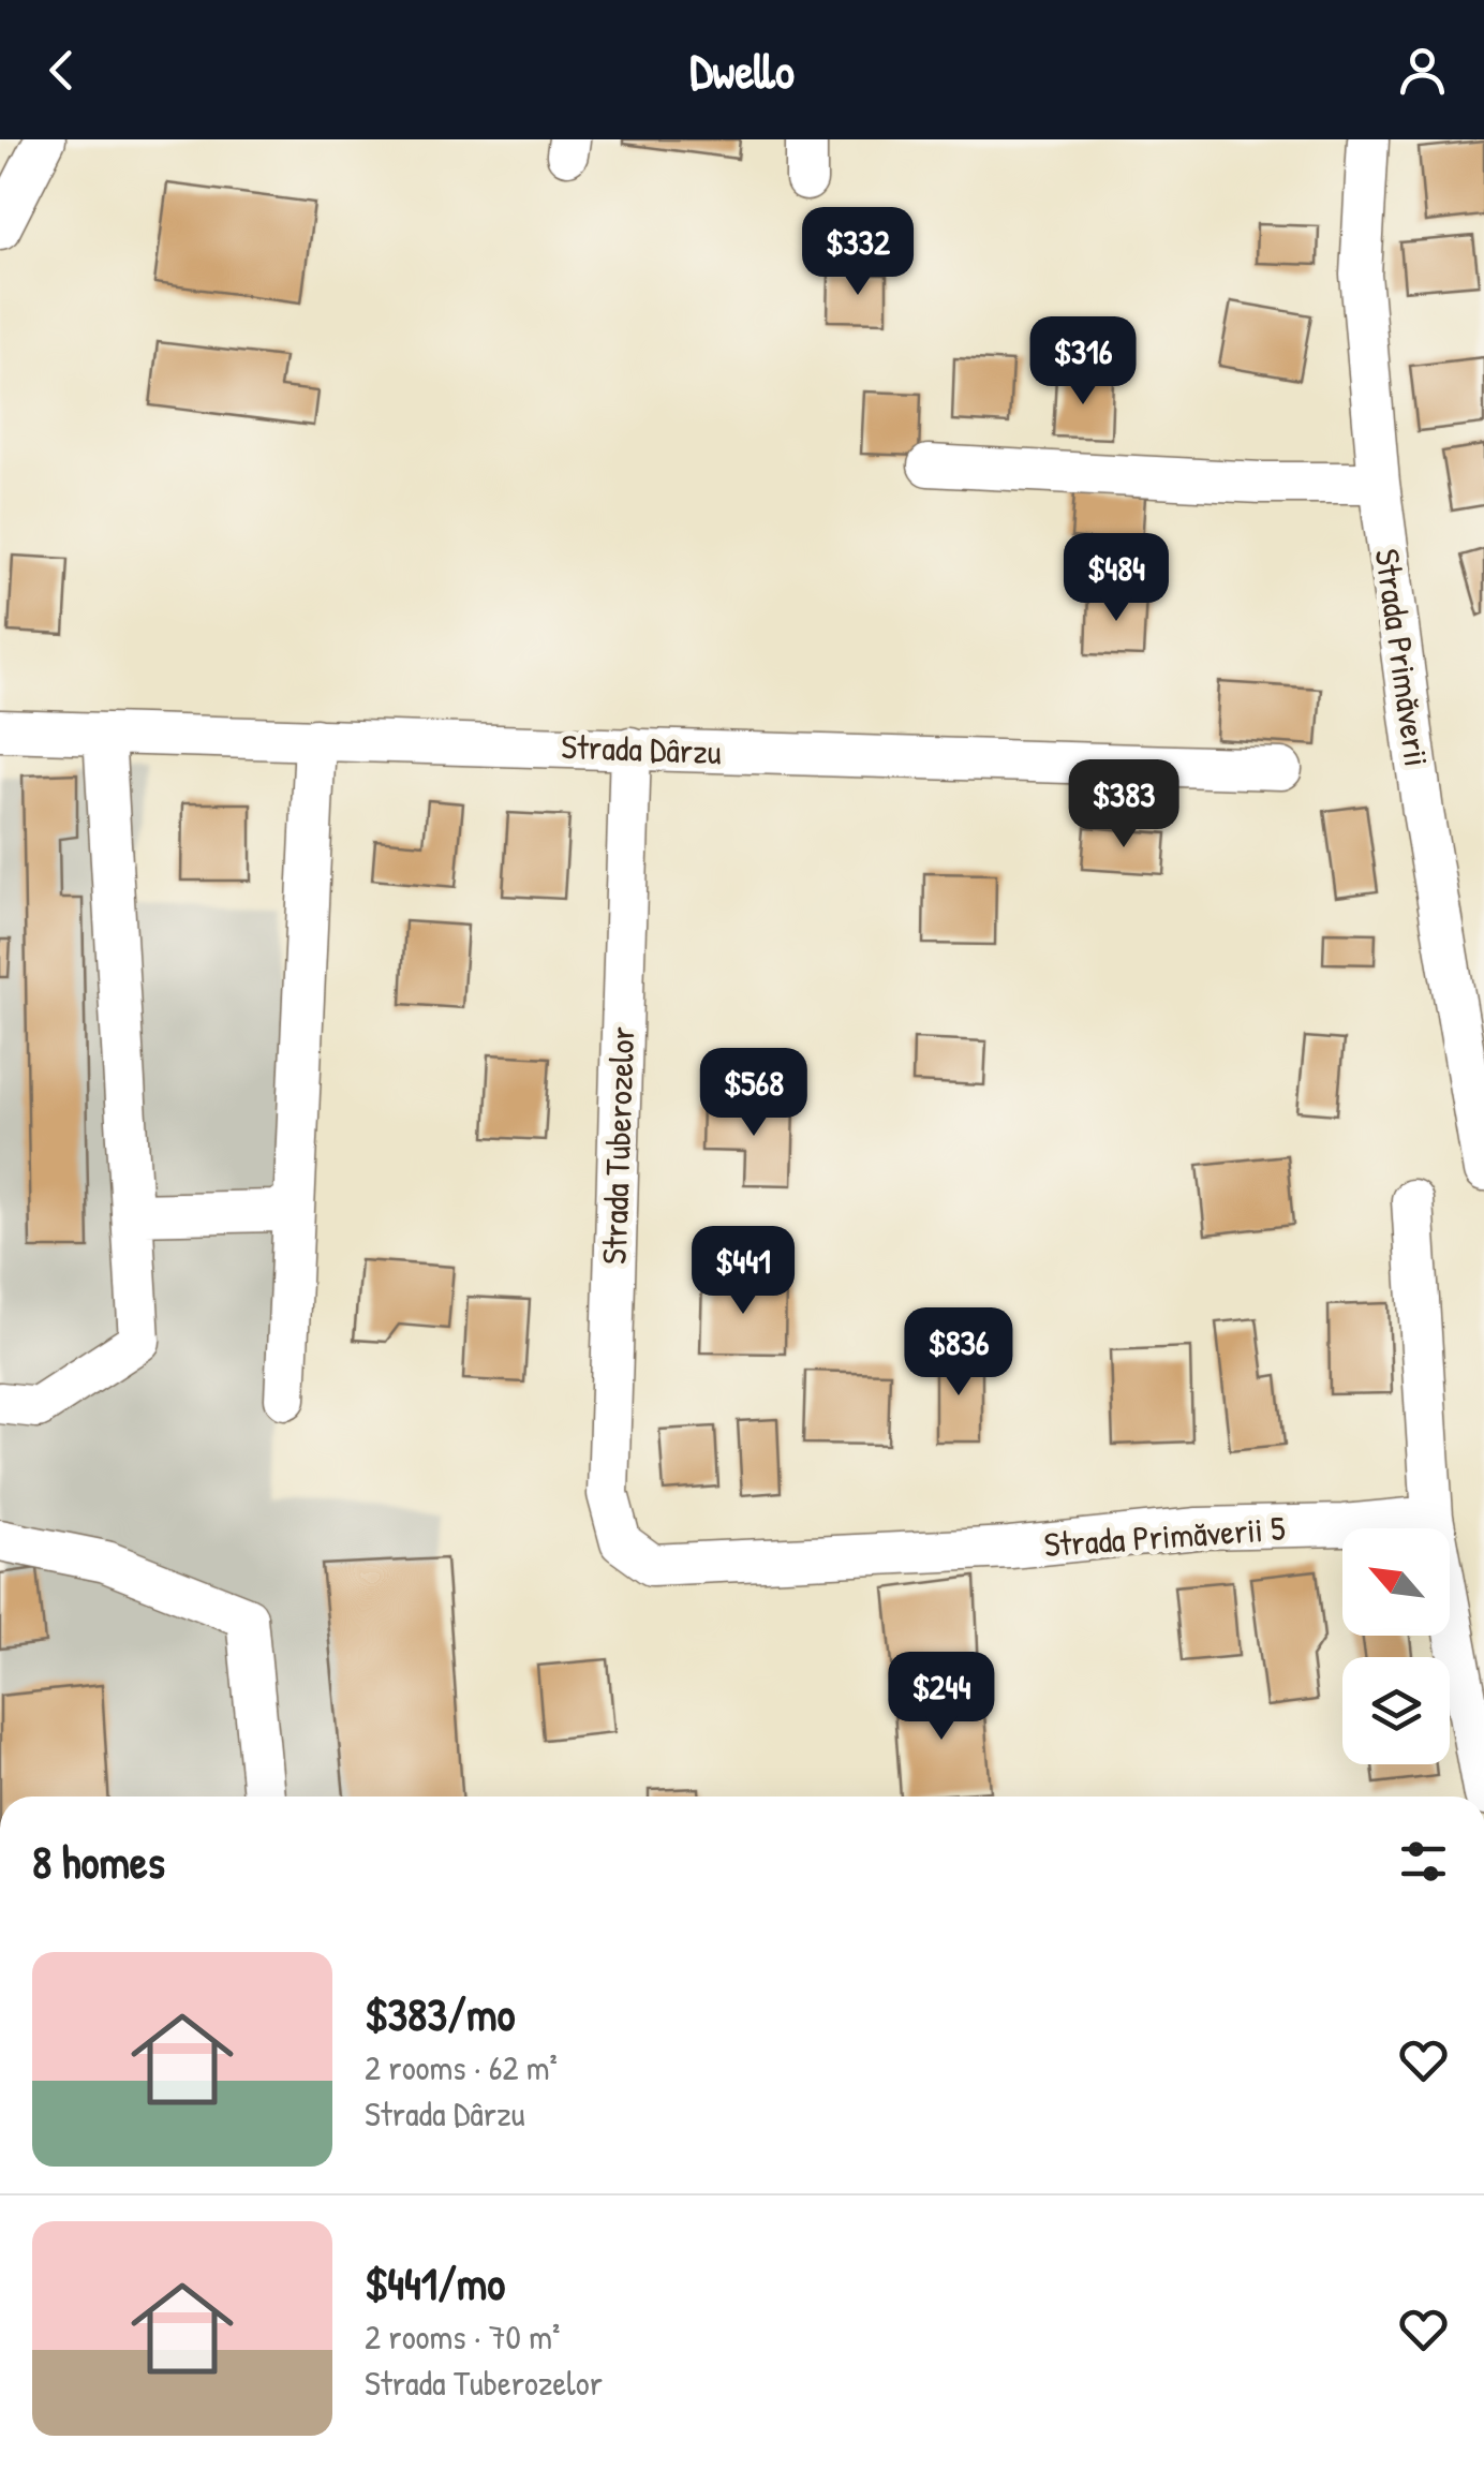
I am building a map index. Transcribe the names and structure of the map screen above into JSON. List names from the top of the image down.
{
  "streets": {
    "street": [
      "Strada Primăverii",
      "Strada Dârzu",
      "Strada Tuberozelor",
      "Strada Primăverii 5"
    ]
  },
  "crossings": [
    ["Strada Dârzu", "Strada Tuberozelor"],
    ["Strada Tuberozelor", "Strada Primăverii 5"]
  ],
  "north": "top left",
  "page": {
    "header": "Dwello",
    "price": [
      "$332",
      "$316",
      "$484",
      "$383",
      "$568",
      "$441",
      "$836",
      "$244"
    ],
    "heading": "8 homes",
    "list": [
      {
        "name": "$383/mo",
        "note": "2 rooms · 62 m² · Strada Dârzu"
      },
      {
        "name": "$441/mo",
        "note": "2 rooms · 70 m² · Strada Tuberozelor"
      }
    ]
  }
}
